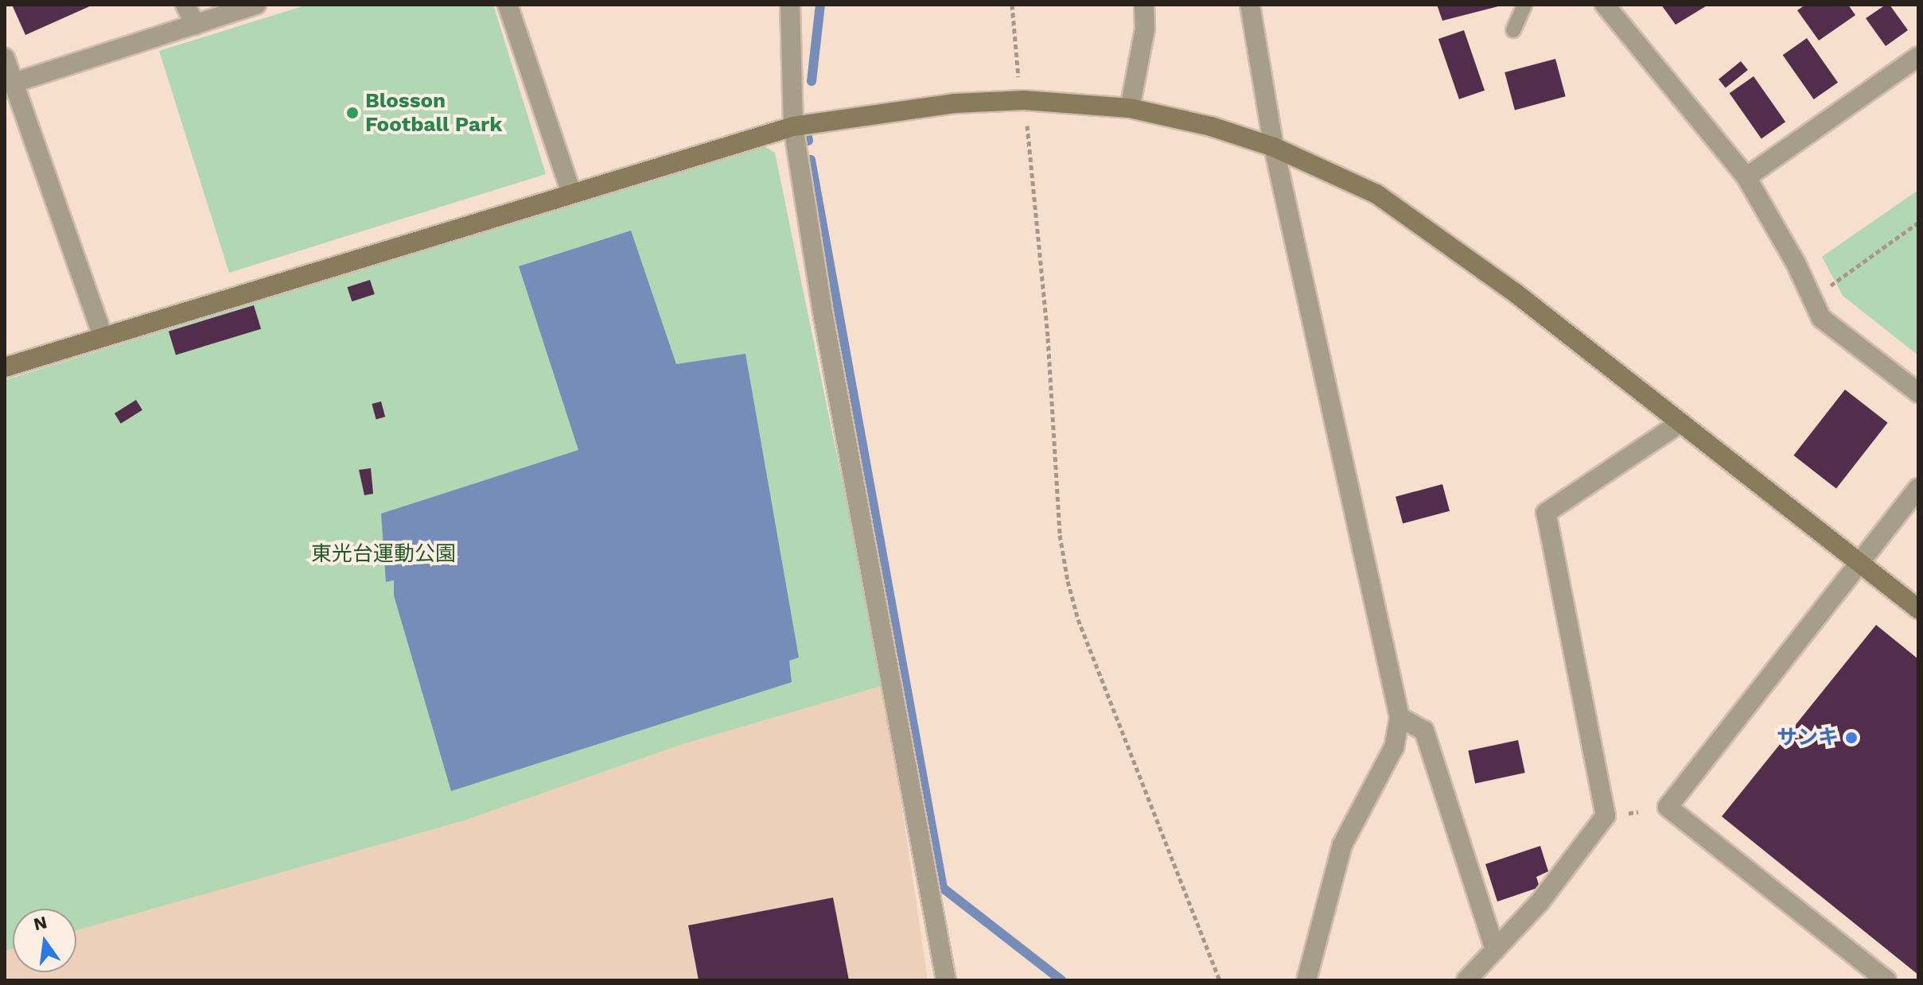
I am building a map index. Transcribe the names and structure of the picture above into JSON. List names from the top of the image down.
{
  "parks": ["東光台運動公園"],
  "places": ["Blosson Football Park", "サンキ"],
  "north": "top"
}
